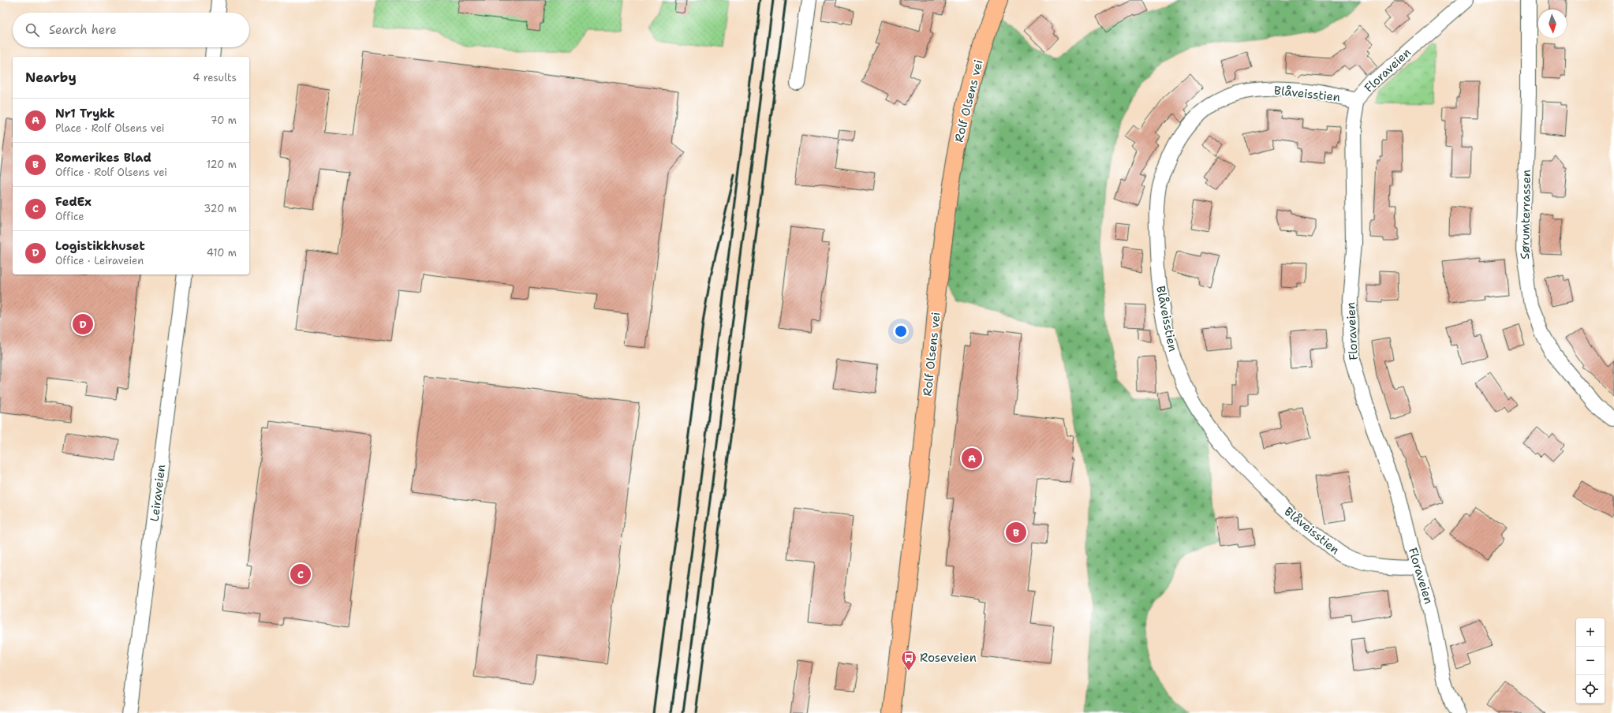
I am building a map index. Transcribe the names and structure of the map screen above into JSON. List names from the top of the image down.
{
  "streets": {
    "main road": ["Rolf Olsens vei"],
    "street": [
      "Floraveien",
      "Blåveisstien",
      "Sørumterrassen",
      "Leiraveien"
    ]
  },
  "crossings": [
    ["Floraveien", "Blåveisstien"]
  ],
  "places": {
    "bus stop": ["Roseveien"]
  },
  "north": "bottom",
  "page": {
    "search": "Search here",
    "heading": ["Nearby", "4 results"],
    "list": [
      {
        "mark": "A",
        "name": "Nr1 Trykk",
        "note": "Place · Rolf Olsens vei",
        "value": "70 m"
      },
      {
        "mark": "B",
        "name": "Romerikes Blad",
        "note": "Office · Rolf Olsens vei",
        "value": "120 m"
      },
      {
        "mark": "C",
        "name": "FedEx",
        "note": "Office",
        "value": "320 m"
      },
      {
        "mark": "D",
        "name": "Logistikkhuset",
        "note": "Office · Leiraveien",
        "value": "410 m"
      }
    ],
    "pins": [
      "D",
      "A",
      "B",
      "C"
    ],
    "map_buttons": ["+", "−"]
  }
}
